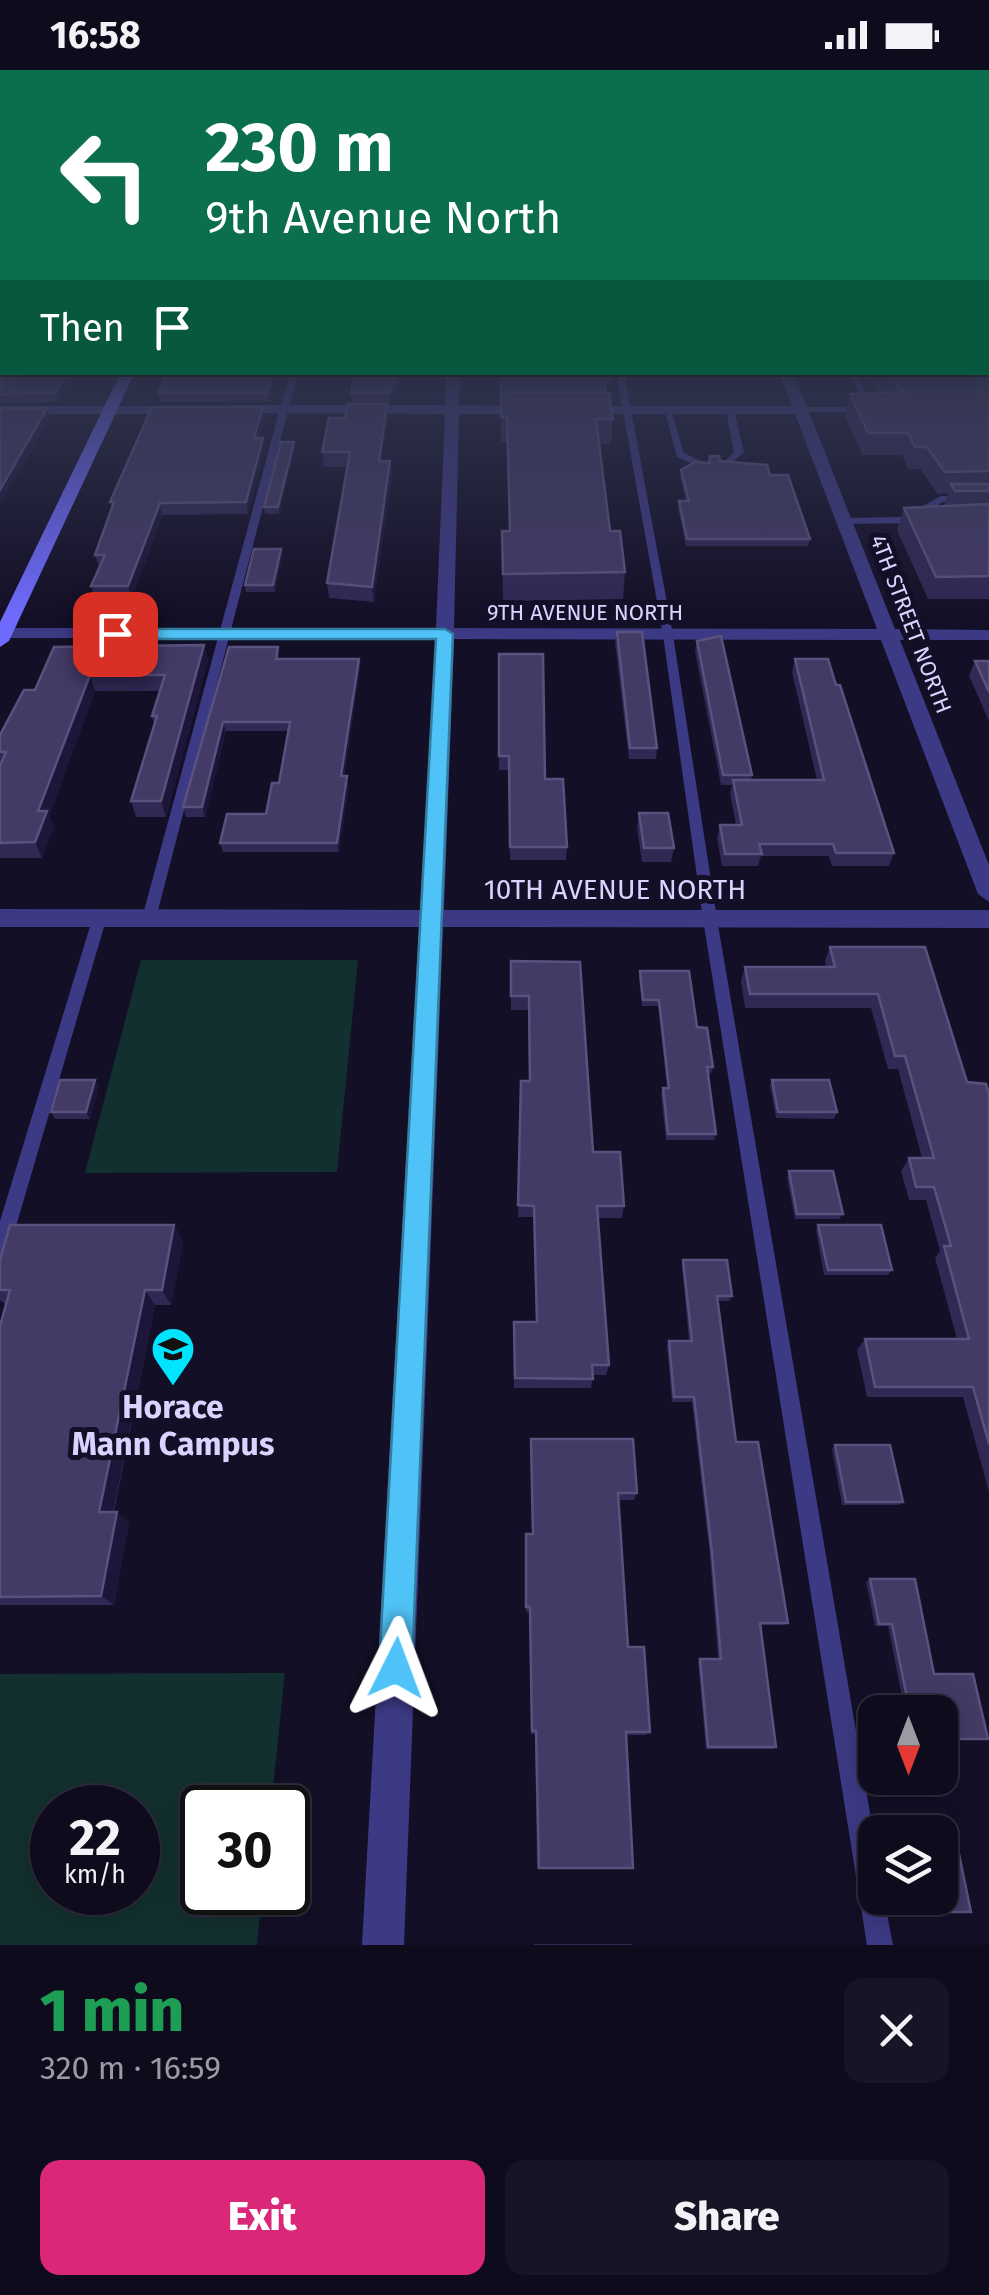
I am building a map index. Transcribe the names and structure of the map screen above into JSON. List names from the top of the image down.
{
  "streets": {
    "street": ["9TH AVENUE NORTH", "4TH STREET NORTH", "10TH AVENUE NORTH"]
  },
  "crossings": [
    ["9TH AVENUE NORTH", "4TH STREET NORTH"]
  ],
  "places": {
    "school or university": ["Horace Mann Campus"]
  },
  "north": "bottom",
  "page": {
    "status": "16:58",
    "turn": ["230 m", "9th Avenue North"],
    "then": "Then",
    "speed": "22 km/h",
    "limit": "30",
    "heading": ["1 min", "320 m · 16:59"],
    "buttons": ["Exit", "Share"]
  }
}
